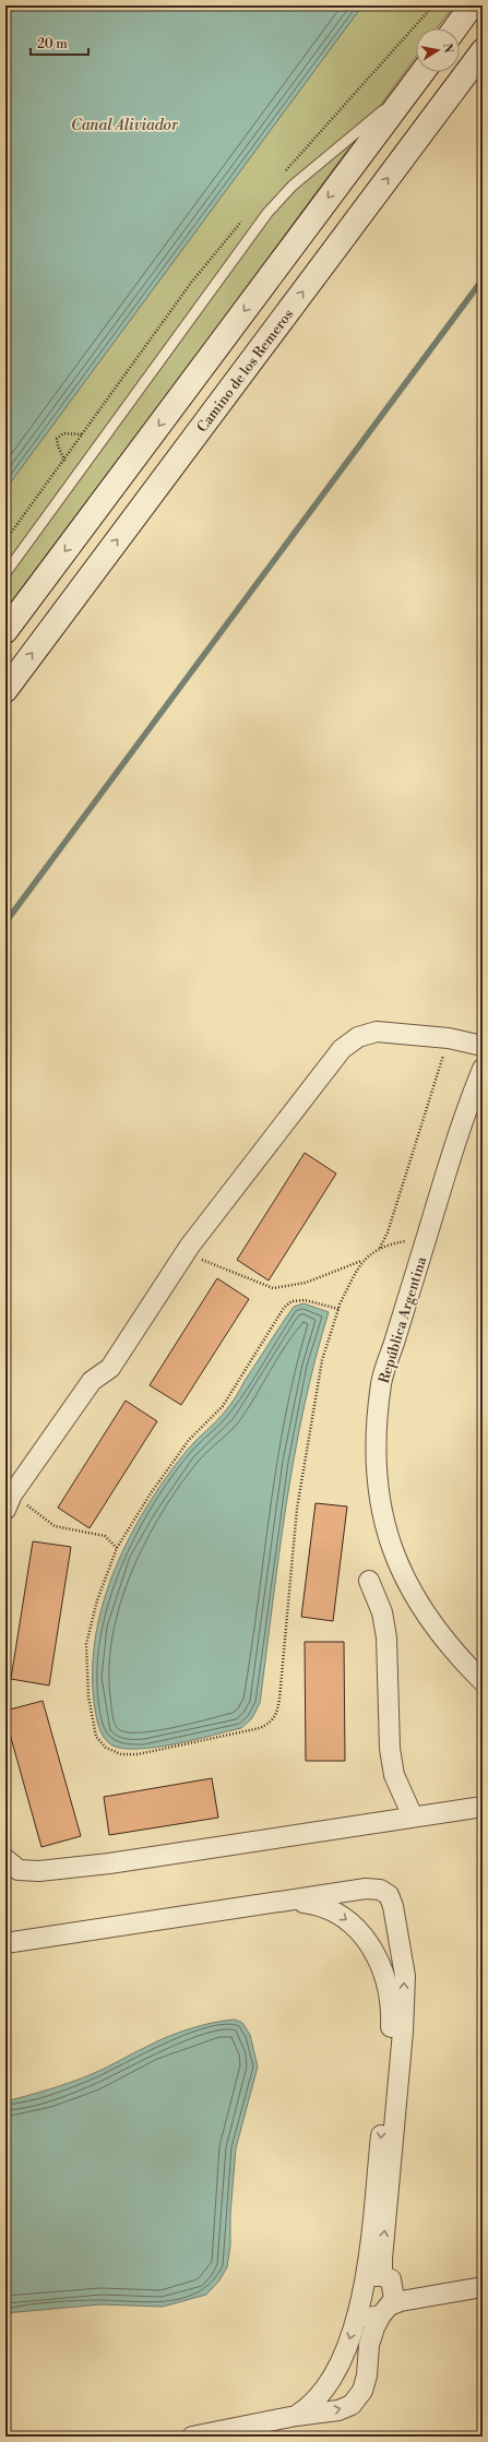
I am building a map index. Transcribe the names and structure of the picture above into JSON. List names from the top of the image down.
{
  "streets": {
    "main road": ["Camino de los Remeros"],
    "street": ["República Argentina"]
  },
  "water": ["Canal Aliviador"],
  "scale_bar": "20 m",
  "north": "right"
}
